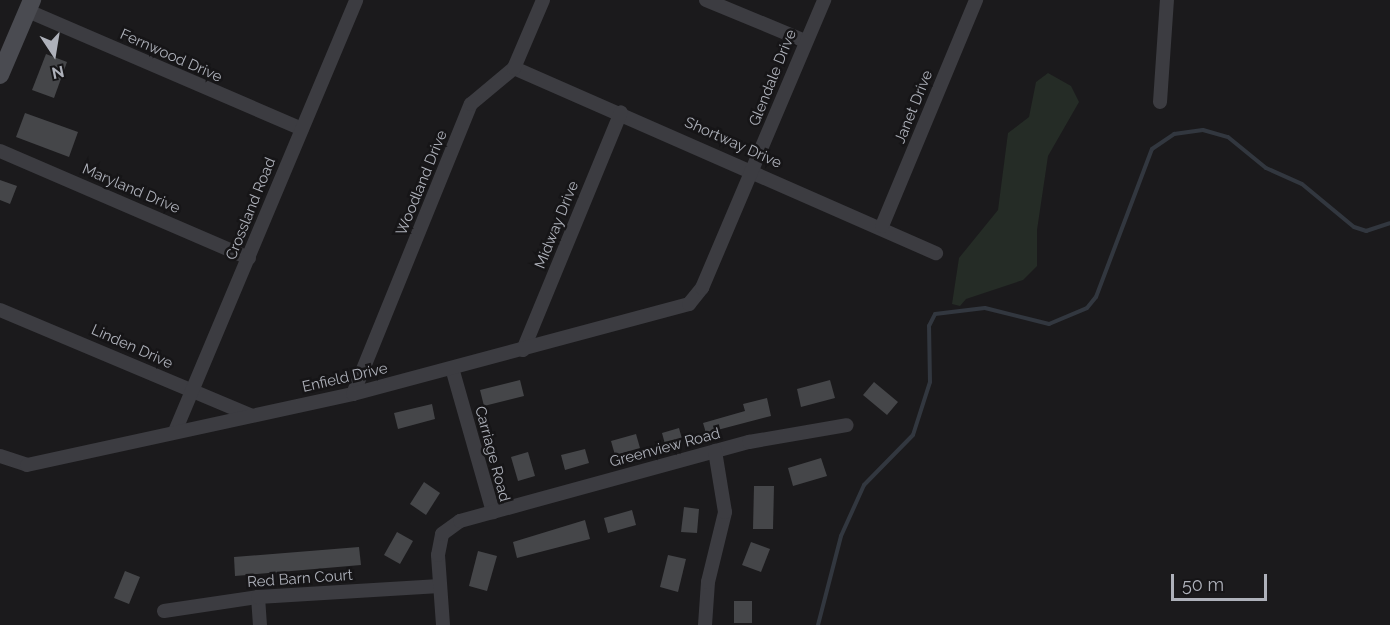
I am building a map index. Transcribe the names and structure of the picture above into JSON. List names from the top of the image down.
{
  "streets": {
    "street": [
      "Fernwood Drive",
      "Glendale Drive",
      "Janet Drive",
      "Shortway Drive",
      "Woodland Drive",
      "Maryland Drive",
      "Crossland Road",
      "Midway Drive",
      "Linden Drive",
      "Enfield Drive",
      "Greenview Road",
      "Carriage Road",
      "Red Barn Court"
    ]
  },
  "crossings": [
    ["Fernwood Drive", "Crossland Road"],
    ["Glendale Drive", "Shortway Drive"],
    ["Glendale Drive", "Enfield Drive"],
    ["Janet Drive", "Shortway Drive"],
    ["Shortway Drive", "Woodland Drive"],
    ["Shortway Drive", "Midway Drive"],
    ["Woodland Drive", "Enfield Drive"],
    ["Maryland Drive", "Crossland Road"],
    ["Crossland Road", "Linden Drive"],
    ["Crossland Road", "Enfield Drive"],
    ["Midway Drive", "Enfield Drive"],
    ["Linden Drive", "Enfield Drive"],
    ["Enfield Drive", "Carriage Road"],
    ["Greenview Road", "Carriage Road"],
    ["Carriage Road", "Red Barn Court"]
  ],
  "scale_bar": "50 m",
  "north": "bottom"
}
